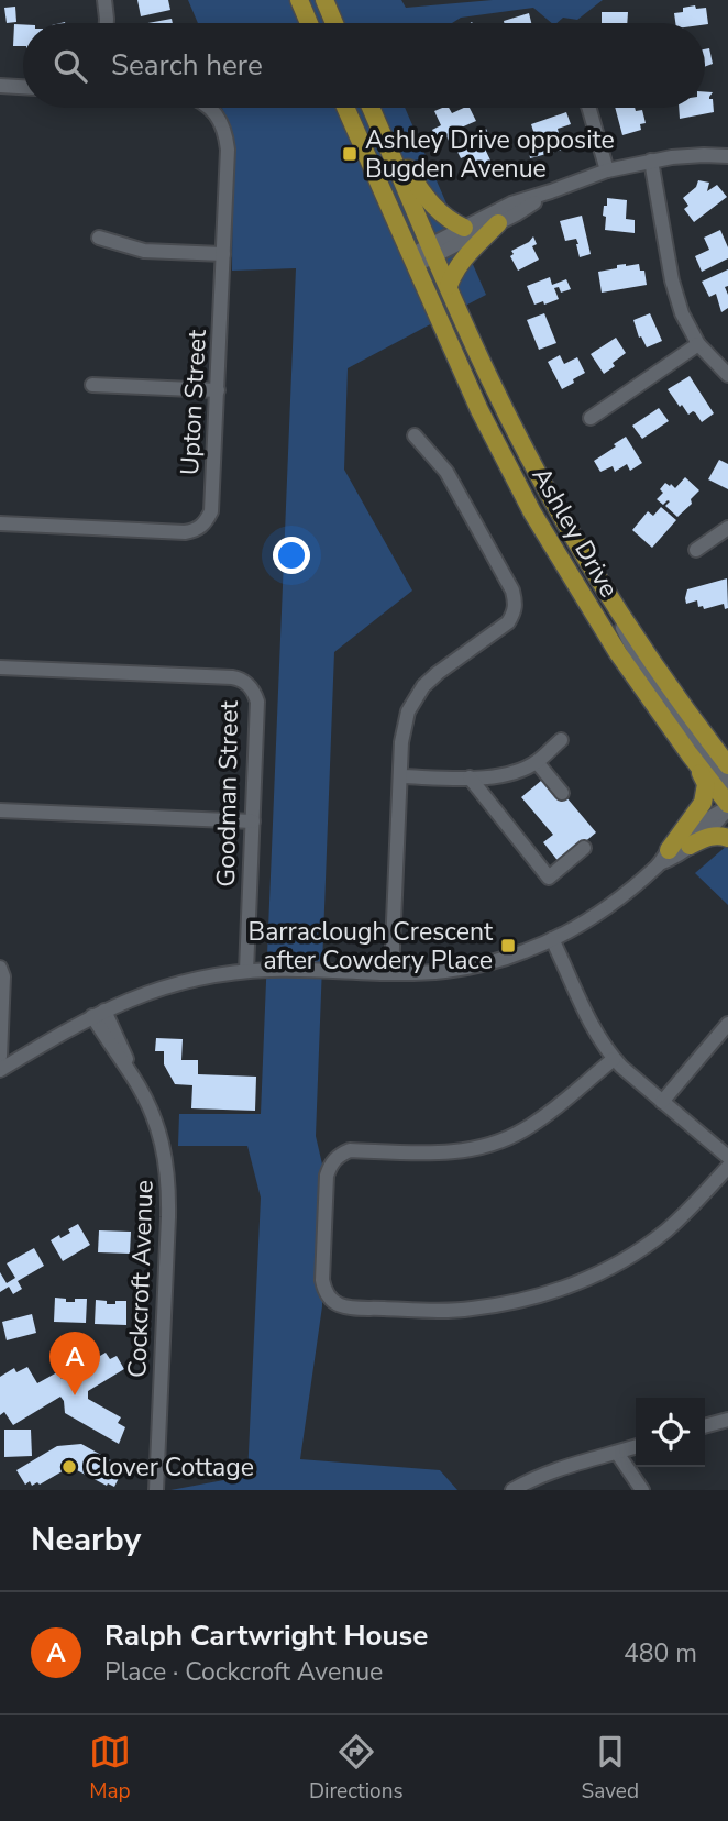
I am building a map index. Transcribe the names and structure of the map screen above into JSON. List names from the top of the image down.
{
  "streets": {
    "main road": ["Ashley Drive"],
    "street": ["Upton Street", "Goodman Street", "Cockcroft Avenue"]
  },
  "places": {
    "transit": ["Ashley Drive opposite Bugden Avenue", "Barraclough Crescent after Cowdery Place"],
    "other": ["Clover Cottage"]
  },
  "page": {
    "search": "Search here",
    "pins": "A",
    "heading": "Nearby",
    "list": [
      {
        "mark": "A",
        "name": "Ralph Cartwright House",
        "note": "Place · Cockcroft Avenue",
        "value": "480 m"
      }
    ],
    "nav": ["Map", "Directions", "Saved"]
  }
}
